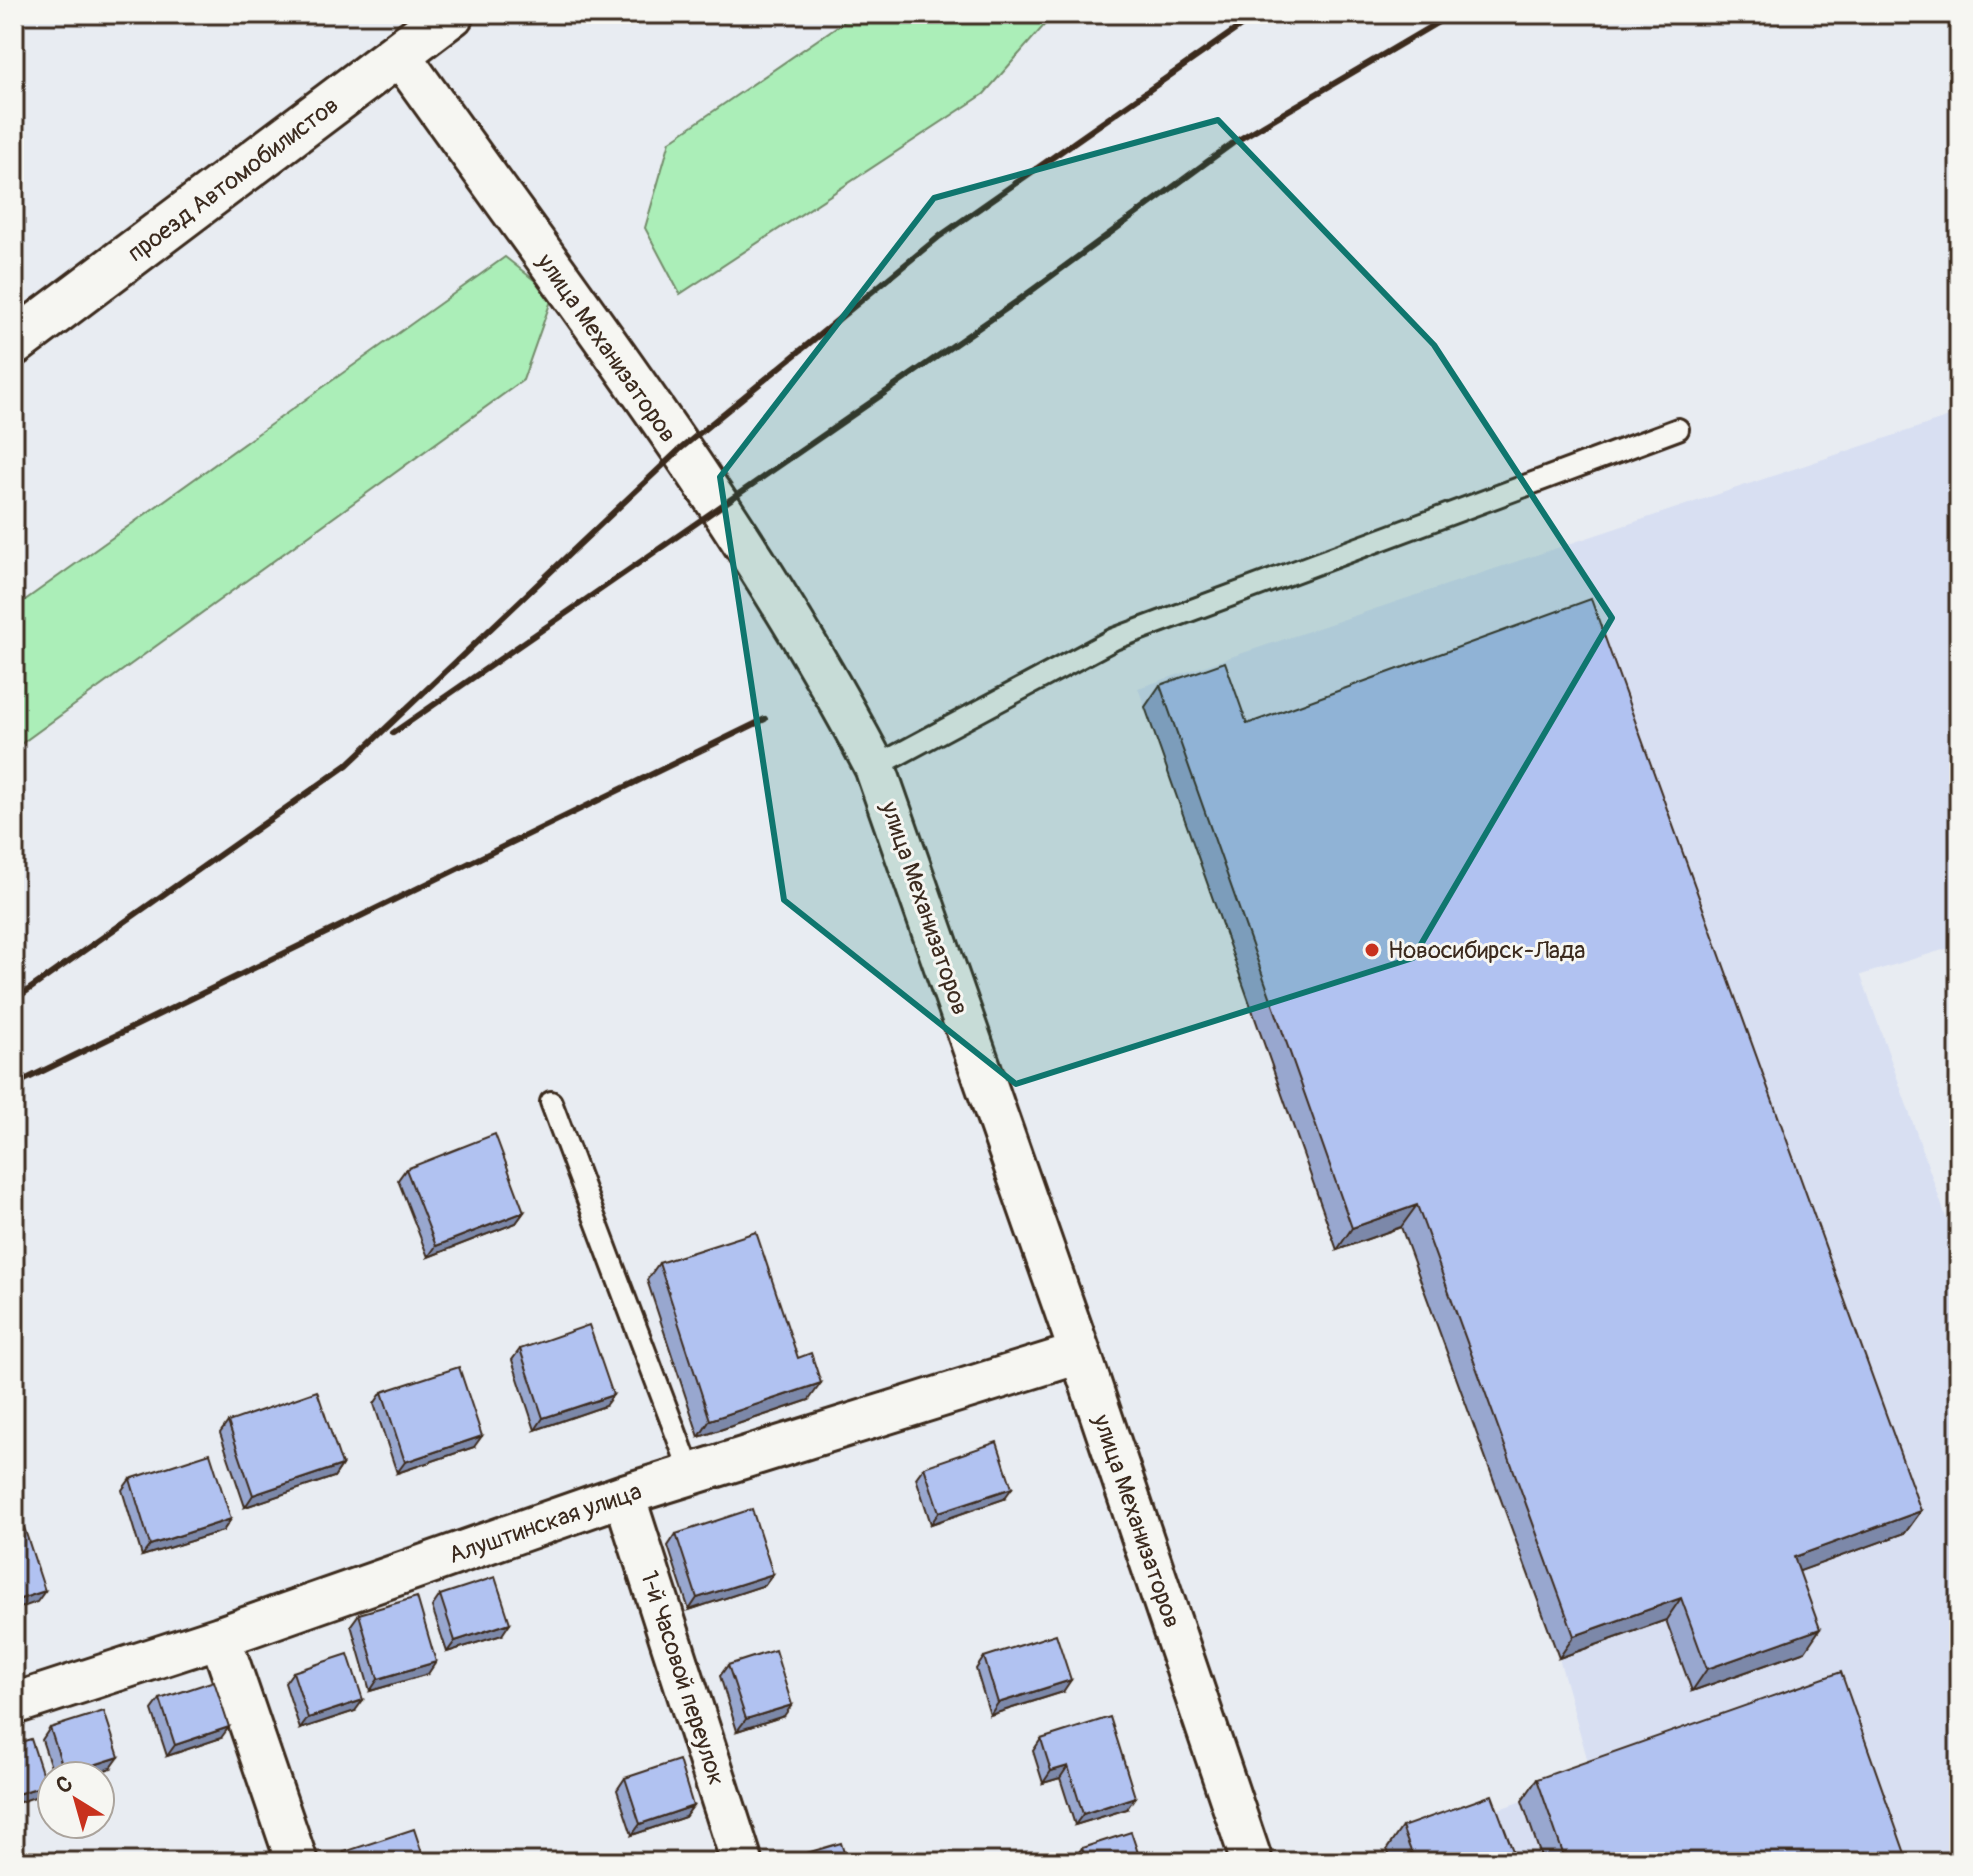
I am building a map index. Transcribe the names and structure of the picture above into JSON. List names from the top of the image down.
{
  "streets": {
    "street": [
      "проезд Автомобилистов",
      "улица Механизаторов",
      "Алуштинская улица",
      "1-й Часовой переулок"
    ]
  },
  "crossings": [
    ["проезд Автомобилистов", "улица Механизаторов"],
    ["улица Механизаторов", "Алуштинская улица"],
    ["Алуштинская улица", "1-й Часовой переулок"]
  ],
  "places": ["Новосибирск-Лада"],
  "north": "top left"
}
